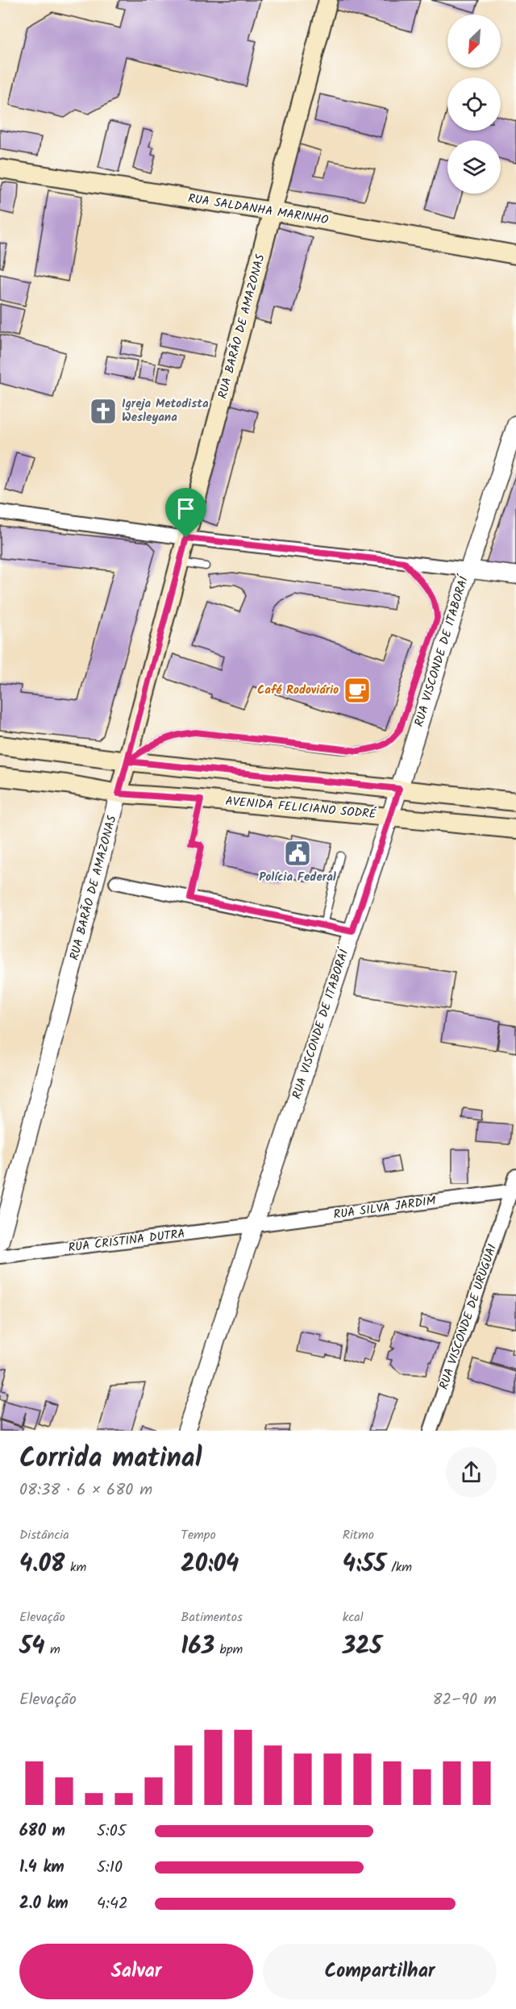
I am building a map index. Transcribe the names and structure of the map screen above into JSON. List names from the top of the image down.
{
  "streets": {
    "main road": ["RUA SALDANHA MARINHO", "RUA BARÃO DE AMAZONAS", "AVENIDA FELICIANO SODRÉ"],
    "street": [
      "RUA VISCONDE DE ITABORAÍ",
      "RUA SILVA JARDIM",
      "RUA CRISTINA DUTRA",
      "RUA VISCONDE DE URUGUAI"
    ]
  },
  "crossings": [
    ["RUA SALDANHA MARINHO", "RUA BARÃO DE AMAZONAS"],
    ["RUA BARÃO DE AMAZONAS", "AVENIDA FELICIANO SODRÉ"],
    ["RUA VISCONDE DE ITABORAÍ", "AVENIDA FELICIANO SODRÉ"],
    ["RUA VISCONDE DE ITABORAÍ", "RUA SILVA JARDIM"],
    ["RUA VISCONDE DE ITABORAÍ", "RUA CRISTINA DUTRA"],
    ["RUA SILVA JARDIM", "RUA CRISTINA DUTRA"],
    ["RUA SILVA JARDIM", "RUA VISCONDE DE URUGUAI"]
  ],
  "places": {
    "church": ["Igreja Metodista Wesleyana"],
    "cafe": ["Café Rodoviário"],
    "public building": ["Polícia Federal"]
  },
  "north": "bottom left",
  "page": {
    "heading": ["Corrida matinal", "08:38 · 6 × 680 m"],
    "stats": [
      ["Distância", "4.08 km"],
      ["Tempo", "20:04"],
      ["Ritmo", "4:55 /km"],
      ["Elevação", "54 m"],
      ["Batimentos", "163 bpm"],
      ["kcal", "325"]
    ],
    "chart": ["Elevação", "82–90 m"],
    "list": [
      {
        "name": "680 m",
        "note": "5:05"
      },
      {
        "name": "1.4 km",
        "note": "5:10"
      },
      {
        "name": "2.0 km",
        "note": "4:42"
      }
    ],
    "buttons": ["Salvar", "Compartilhar"]
  }
}
